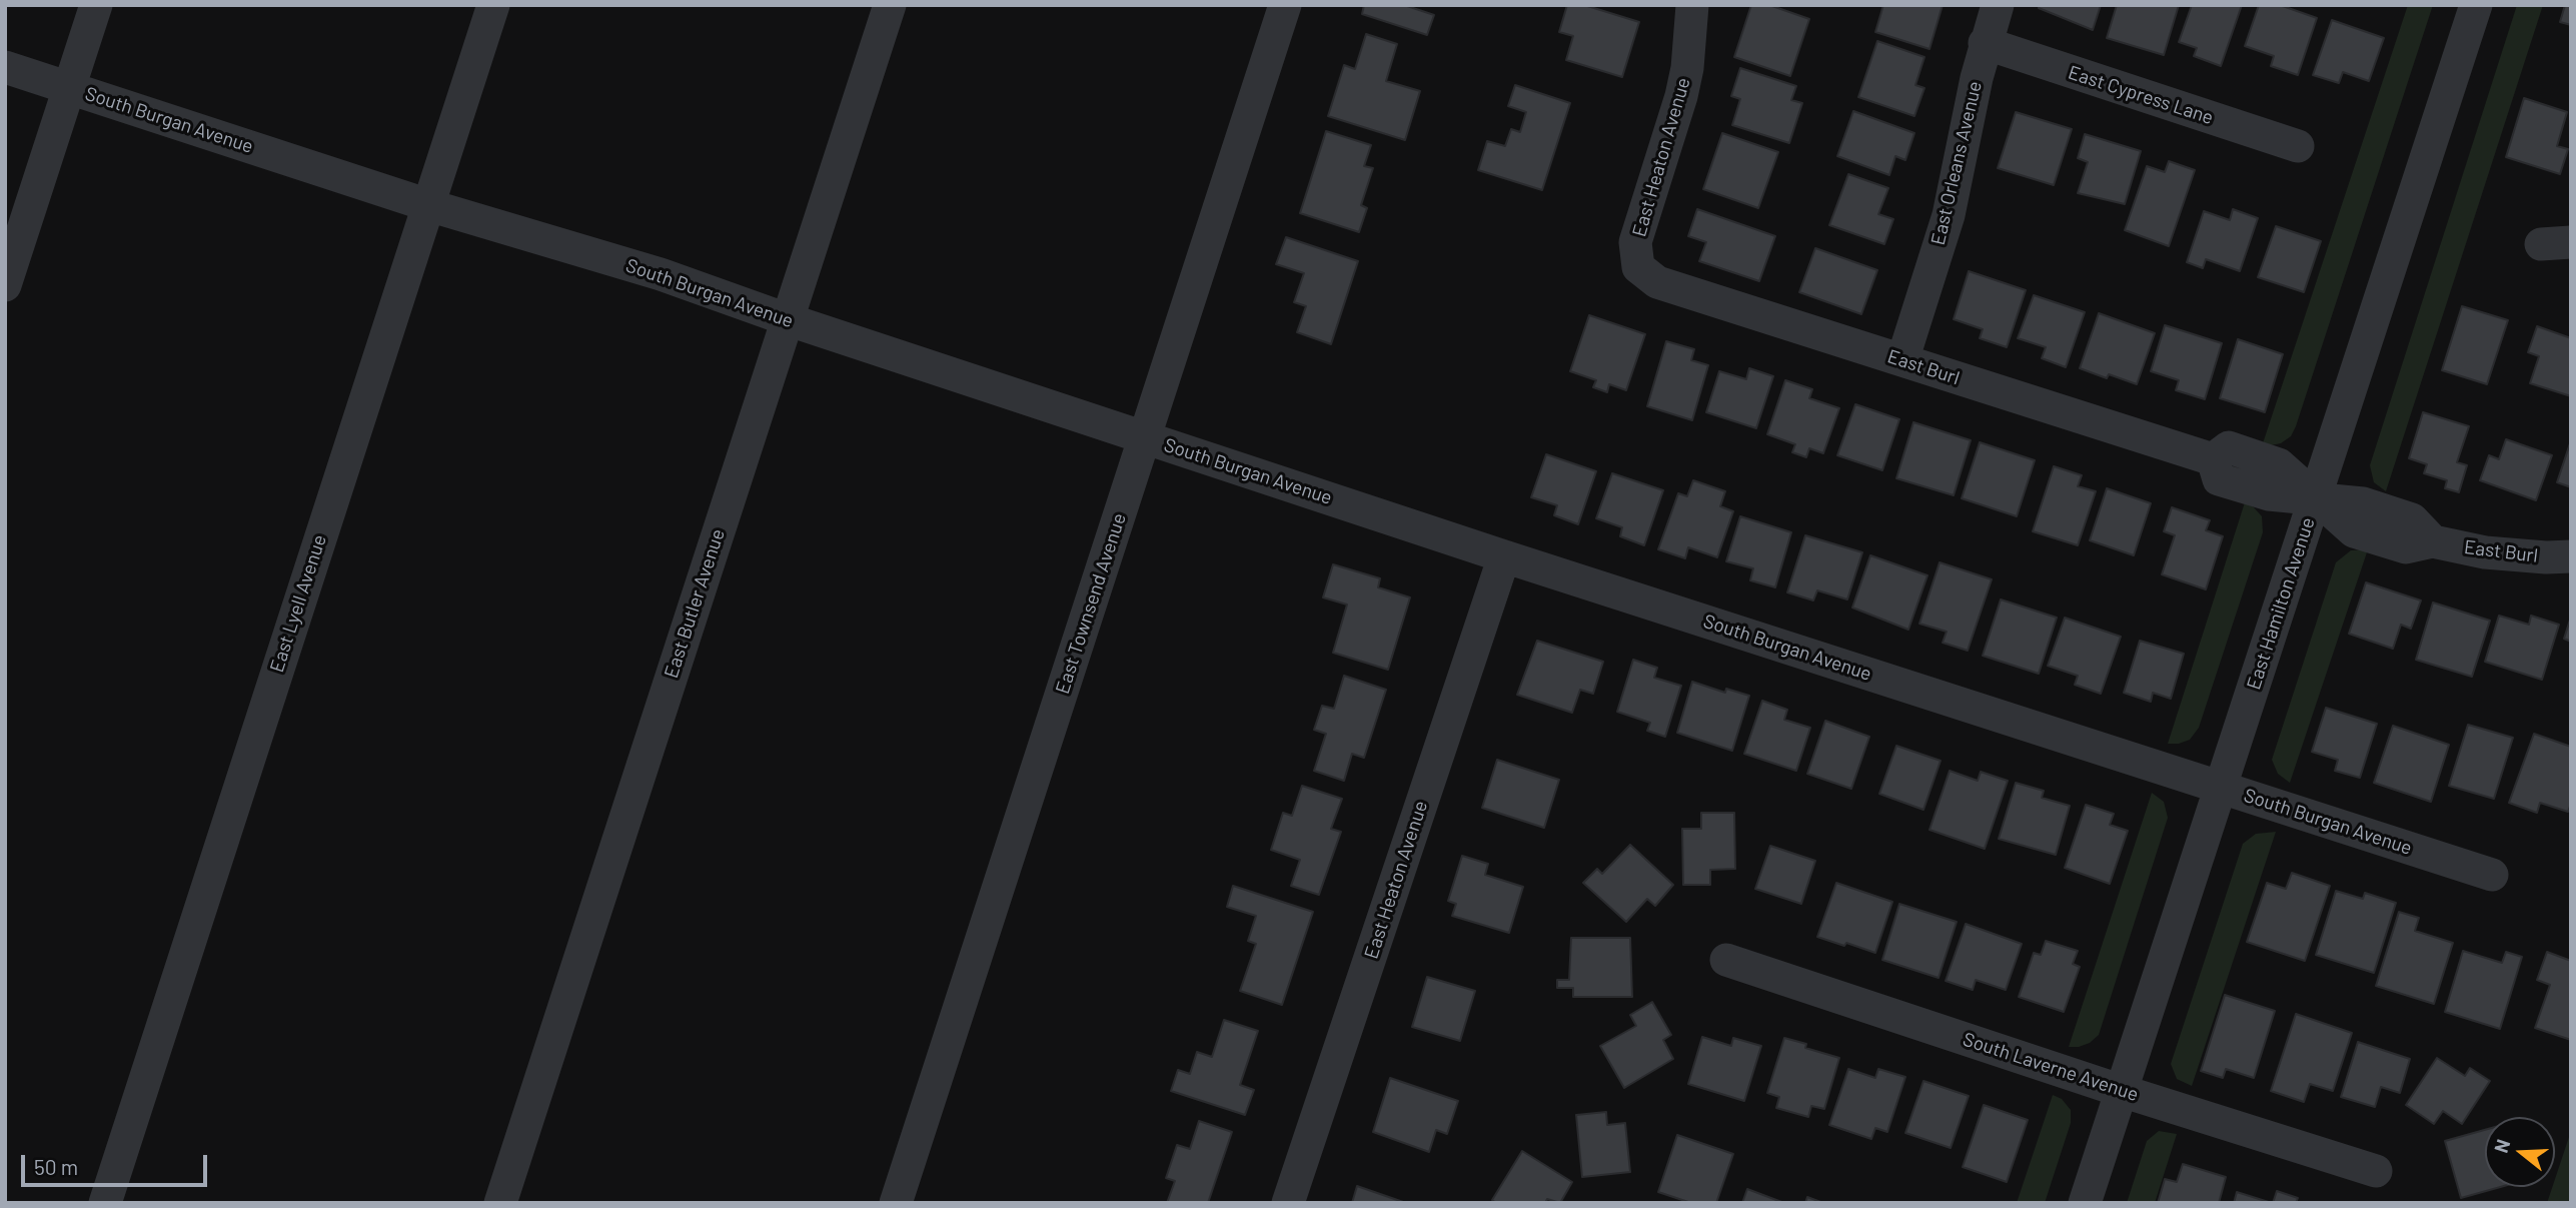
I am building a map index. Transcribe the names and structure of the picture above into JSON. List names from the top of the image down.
{
  "streets": {
    "street": [
      "East Cypress Lane",
      "South Burgan Avenue",
      "East Heaton Avenue",
      "East Orleans Avenue",
      "East Burl",
      "East Lyell Avenue",
      "East Butler Avenue",
      "East Townsend Avenue",
      "East Hamilton Avenue",
      "South Laverne Avenue"
    ]
  },
  "crossings": [
    ["East Cypress Lane", "East Orleans Avenue"],
    ["South Burgan Avenue", "East Heaton Avenue"],
    ["South Burgan Avenue", "East Lyell Avenue"],
    ["South Burgan Avenue", "East Butler Avenue"],
    ["South Burgan Avenue", "East Townsend Avenue"],
    ["South Burgan Avenue", "East Hamilton Avenue"],
    ["East Heaton Avenue", "East Burl"],
    ["East Orleans Avenue", "East Burl"],
    ["East Burl", "East Hamilton Avenue"],
    ["East Hamilton Avenue", "South Laverne Avenue"]
  ],
  "scale_bar": "50 m",
  "north": "left"
}
